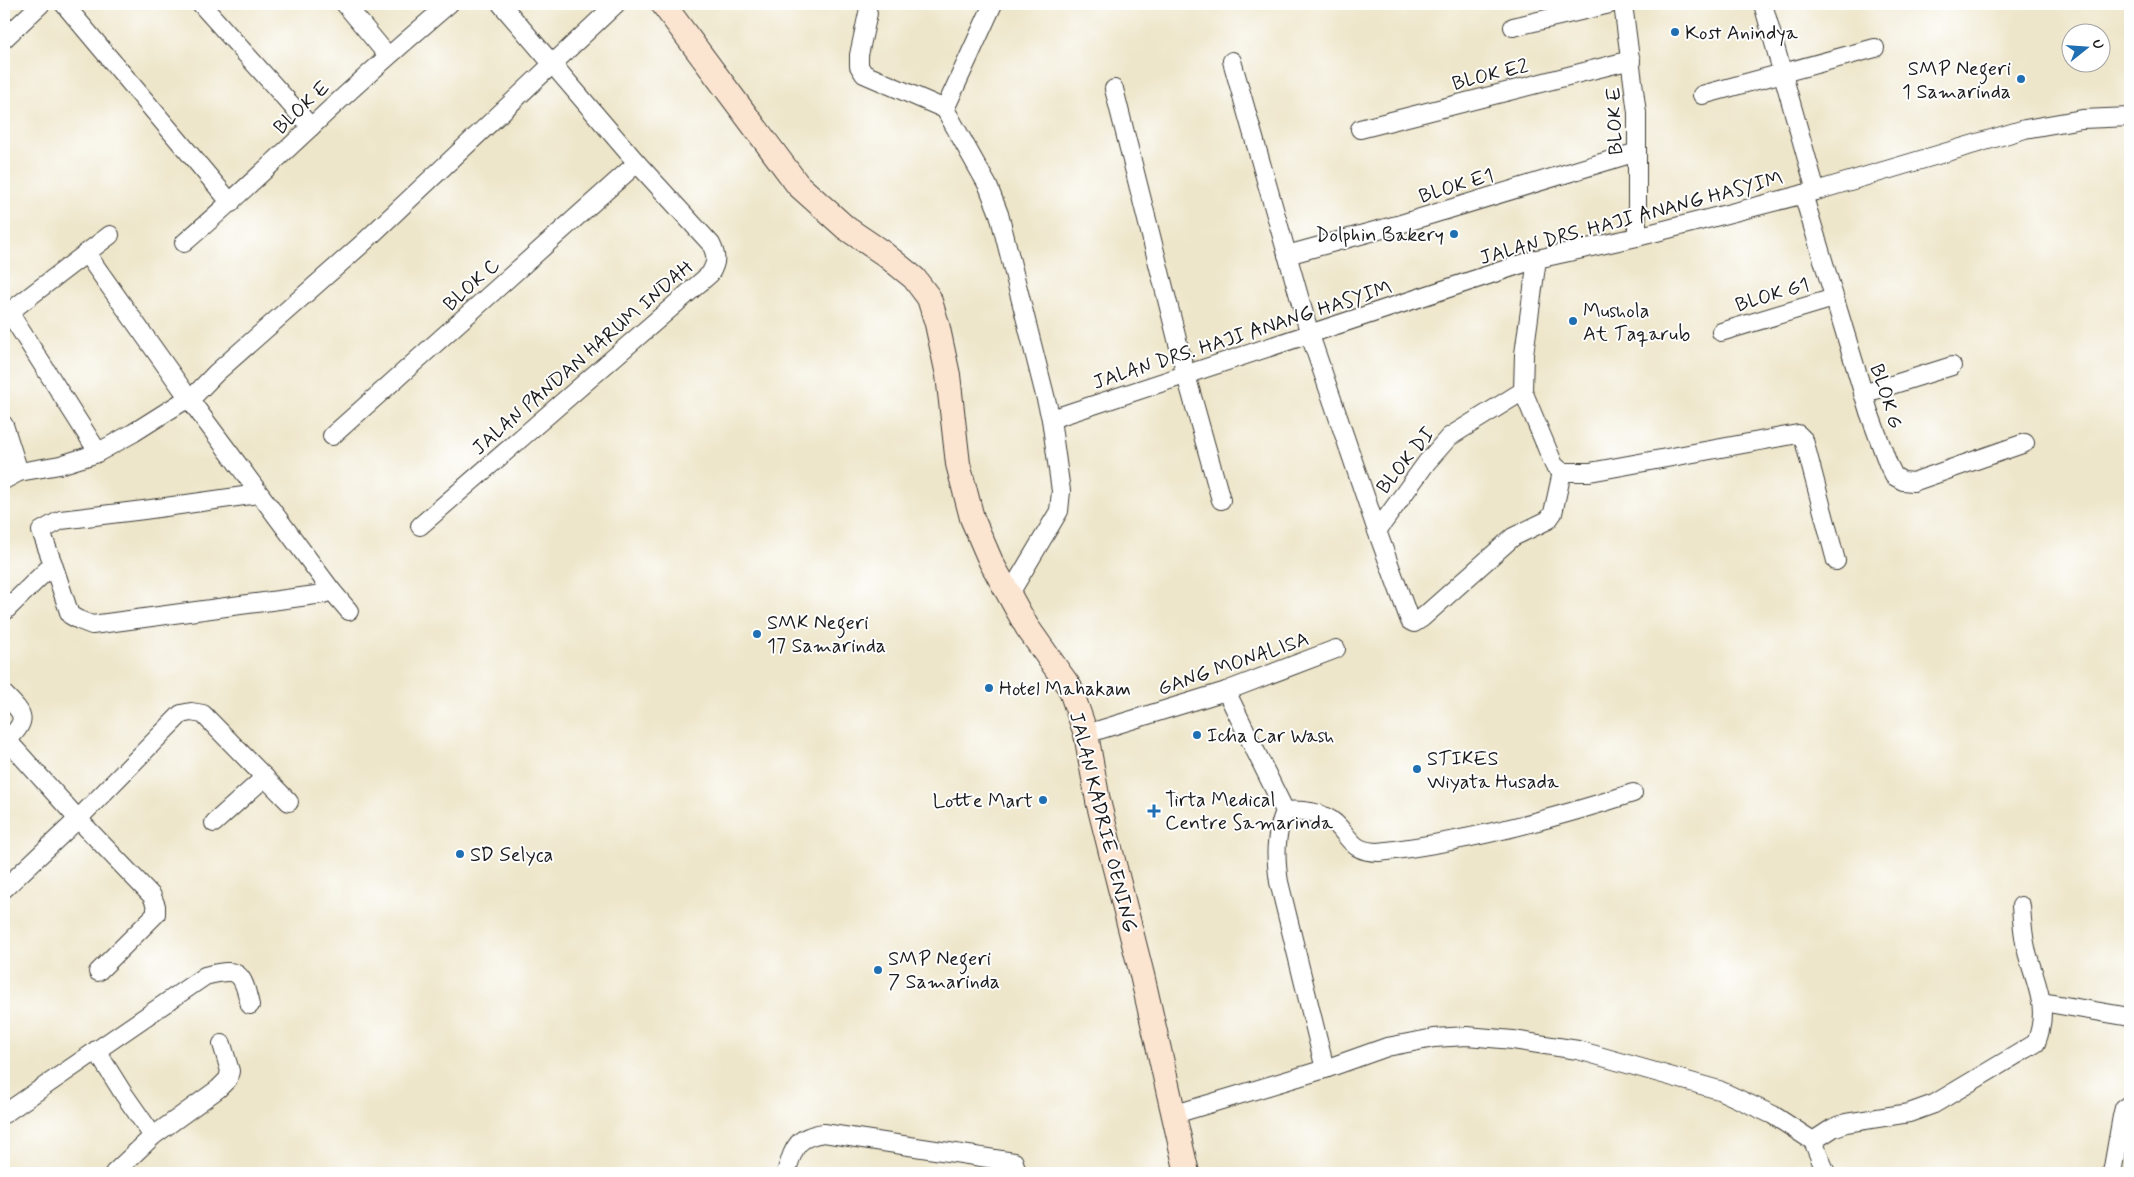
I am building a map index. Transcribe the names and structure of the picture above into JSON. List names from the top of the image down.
{
  "streets": {
    "main road": ["JALAN KADRIE OENING"],
    "street": [
      "BLOK E2",
      "BLOK E",
      "BLOK E1",
      "JALAN DRS. HAJI ANANG HASYIM",
      "BLOK C",
      "BLOK G1",
      "JALAN PANDAN HARUM INDAH",
      "BLOK G",
      "BLOK DI",
      "GANG MONALISA"
    ]
  },
  "crossings": [
    ["BLOK E2", "BLOK E"],
    ["BLOK E", "BLOK E1"],
    ["BLOK E", "JALAN DRS. HAJI ANANG HASYIM"],
    ["JALAN DRS. HAJI ANANG HASYIM", "BLOK G"],
    ["BLOK C", "JALAN PANDAN HARUM INDAH"],
    ["BLOK G1", "BLOK G"],
    ["GANG MONALISA", "JALAN KADRIE OENING"]
  ],
  "places": {
    "other": [
      "Kost Anindya",
      "SMP Negeri 1 Samarinda",
      "Dolphin Bakery",
      "Mushola At Taqarub",
      "SMK Negeri 17 Samarinda",
      "Hotel Mahakam",
      "Icha Car Wash",
      "STIKES Wiyata Husada",
      "Lotte Mart",
      "SD Selyca",
      "SMP Negeri 7 Samarinda"
    ],
    "health": ["Tirta Medical Centre Samarinda"]
  },
  "north": "right"
}
